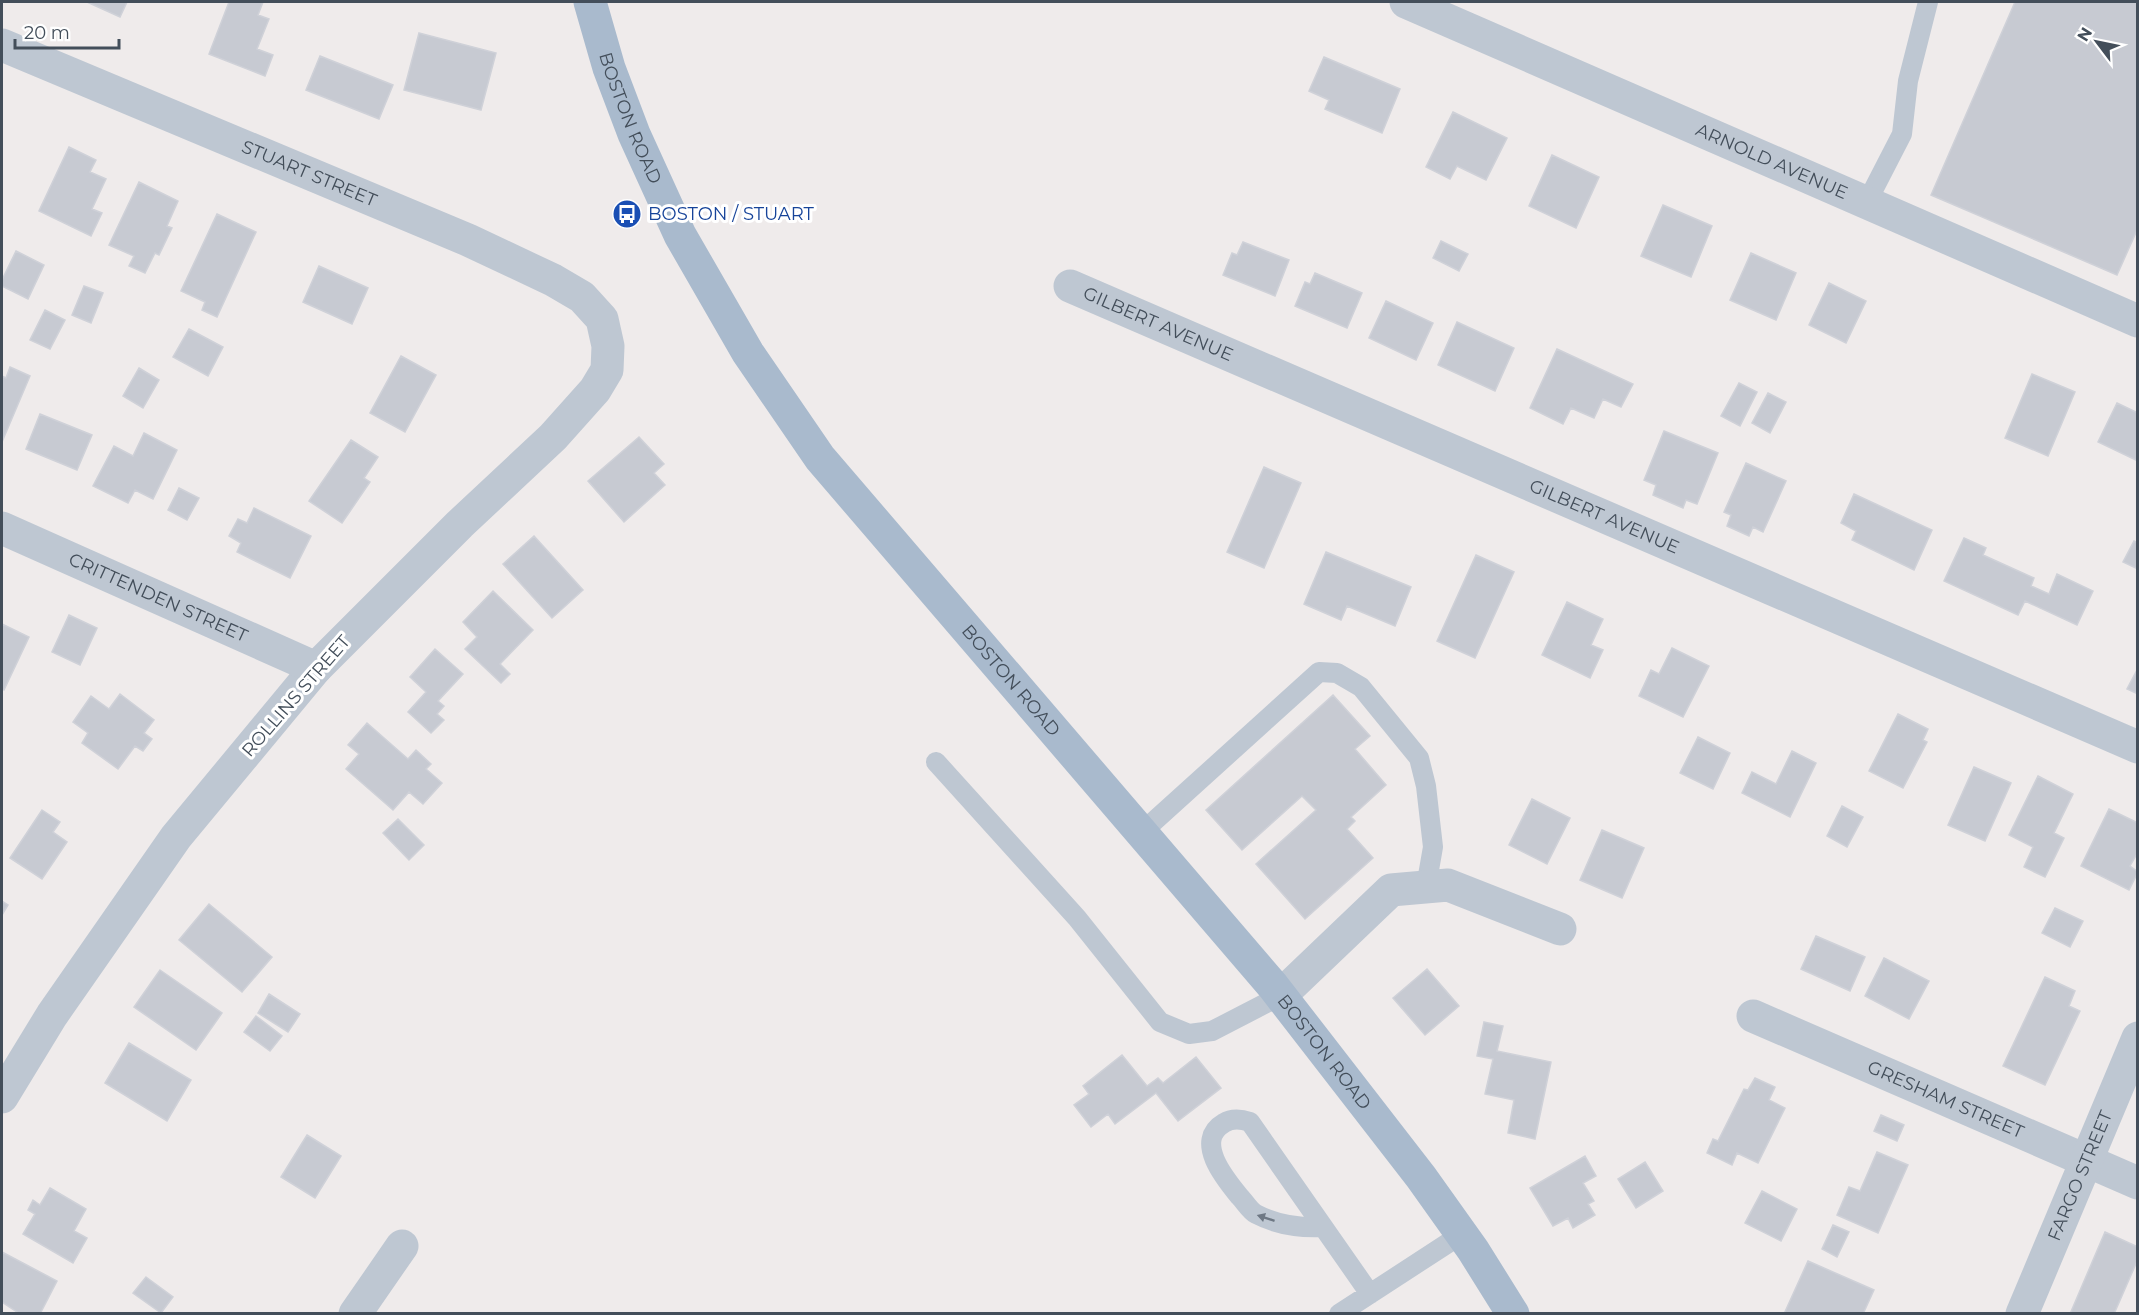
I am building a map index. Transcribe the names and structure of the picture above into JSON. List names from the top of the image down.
{
  "streets": {
    "main road": ["BOSTON ROAD"],
    "street": [
      "ARNOLD AVENUE",
      "STUART STREET",
      "GILBERT AVENUE",
      "CRITTENDEN STREET",
      "ROLLINS STREET",
      "GRESHAM STREET",
      "FARGO STREET"
    ]
  },
  "crossings": [
    ["STUART STREET", "ROLLINS STREET"],
    ["CRITTENDEN STREET", "ROLLINS STREET"],
    ["GRESHAM STREET", "FARGO STREET"]
  ],
  "places": {
    "bus stop": ["BOSTON / STUART"]
  },
  "scale_bar": "20 m",
  "north": "top left"
}
